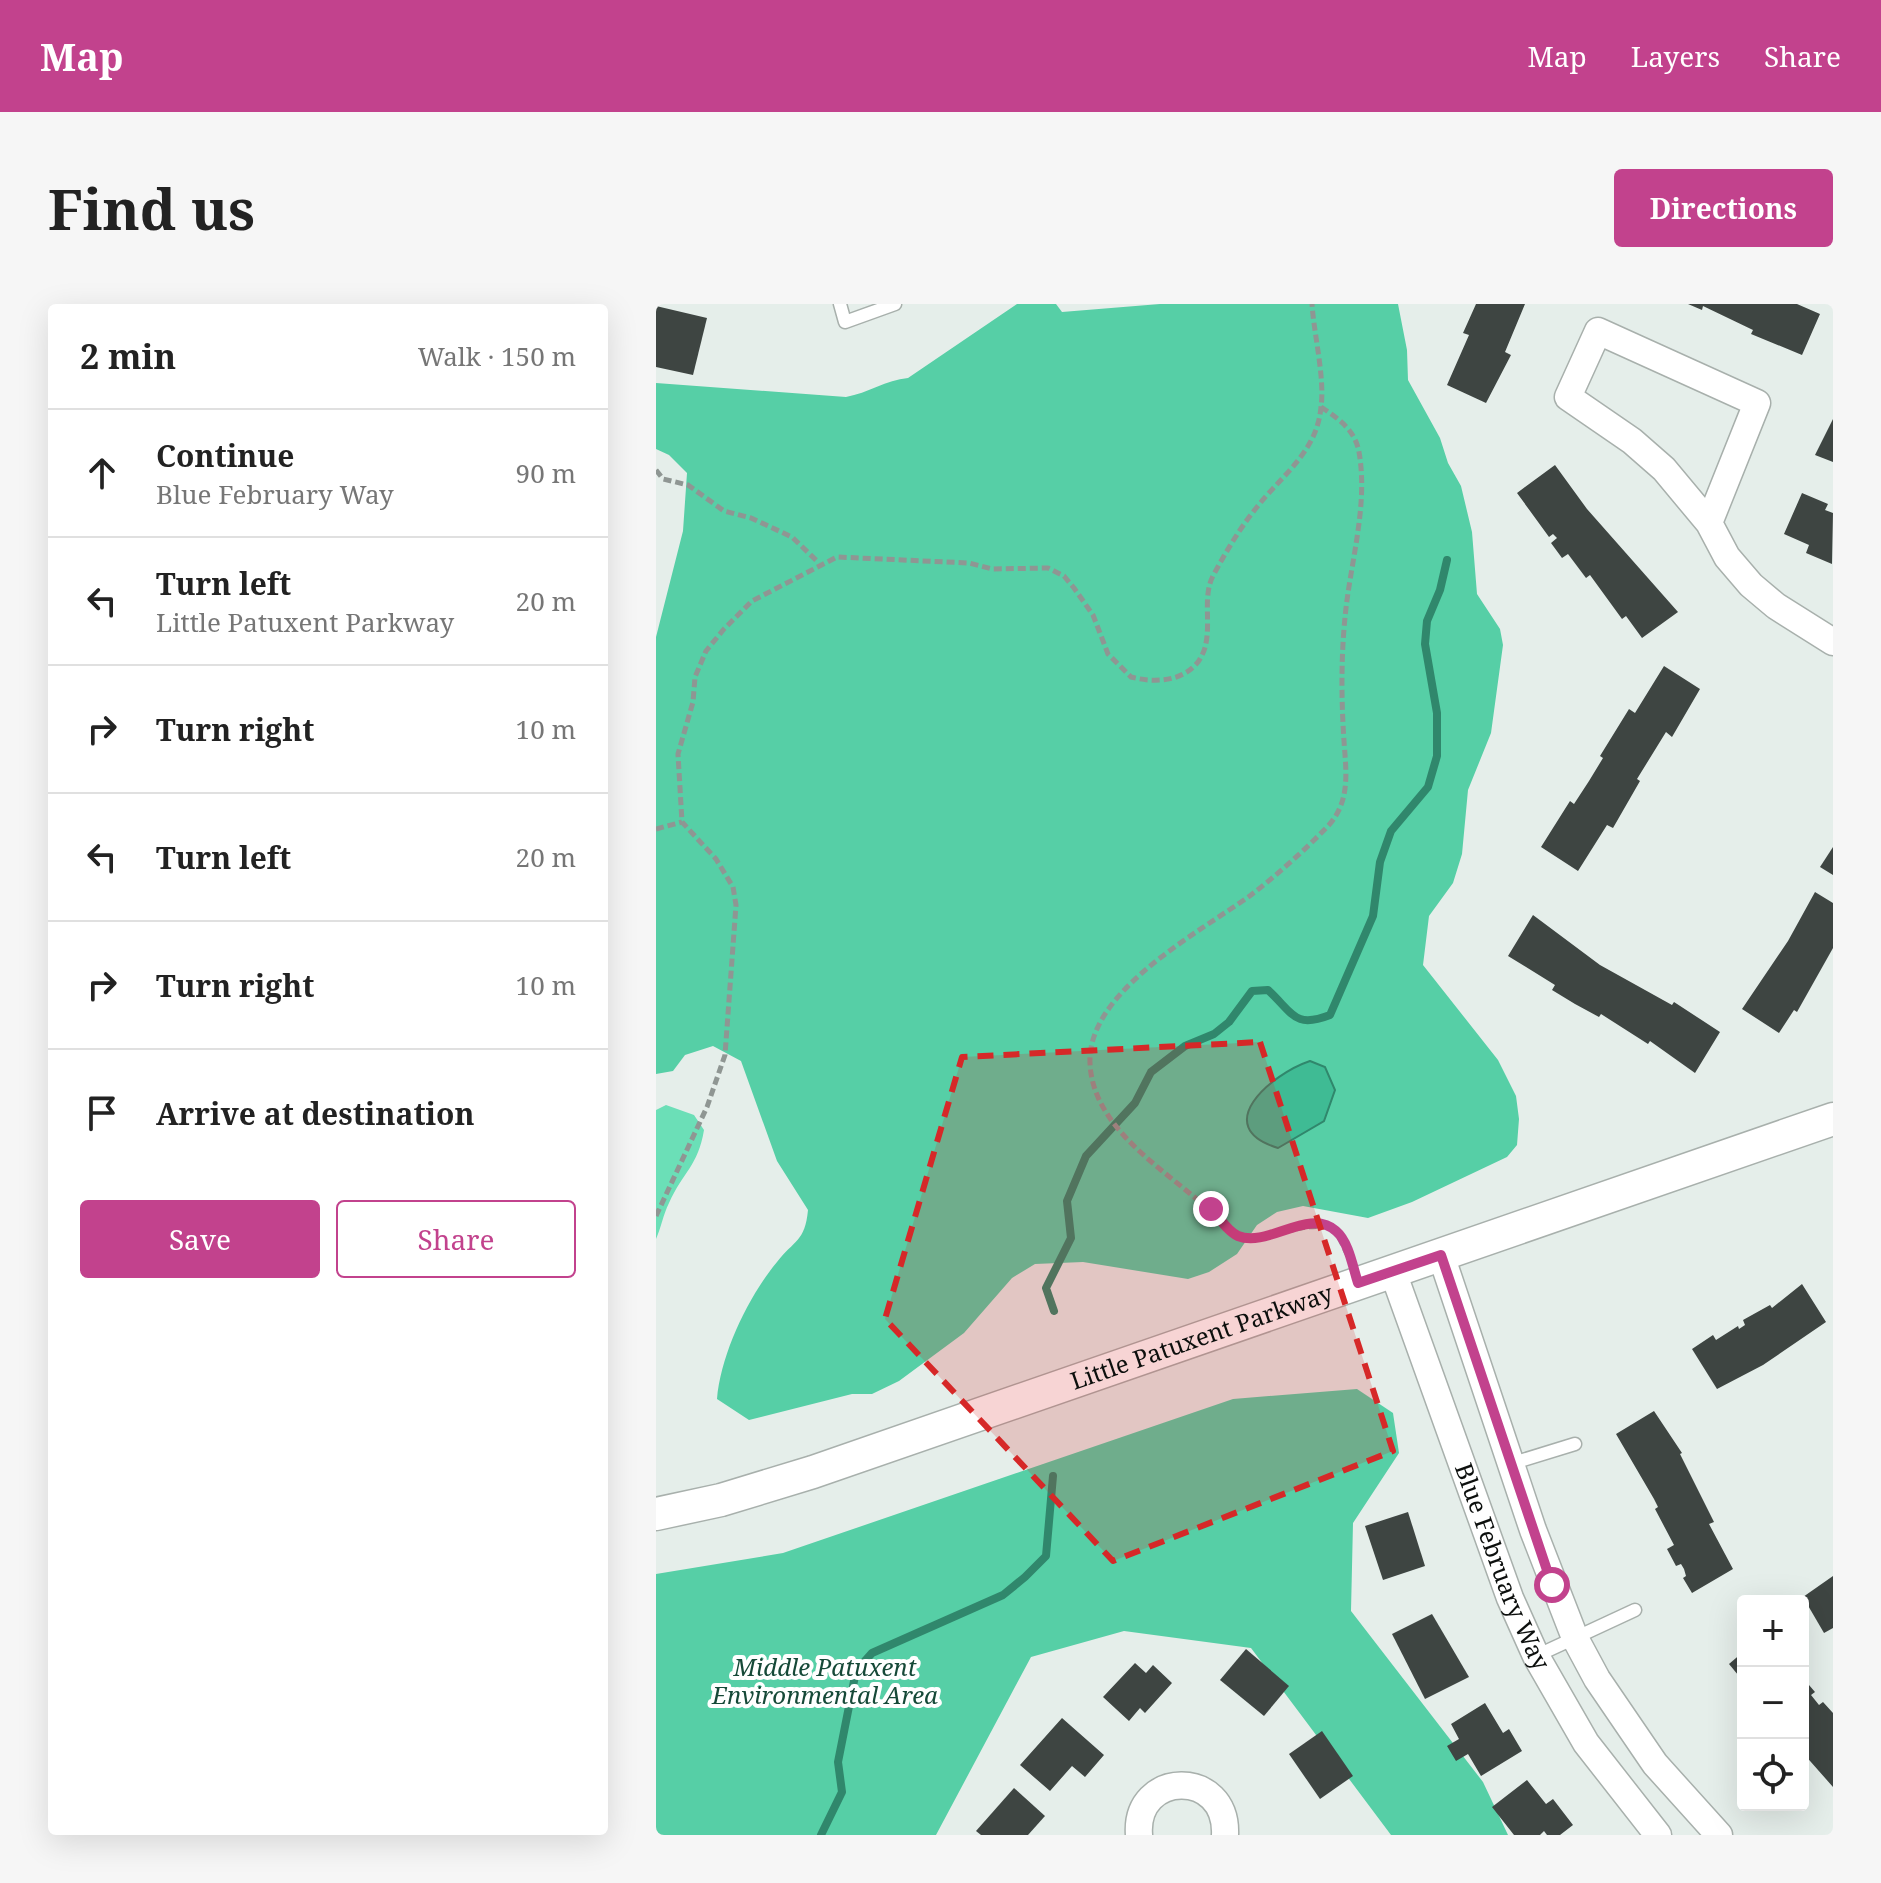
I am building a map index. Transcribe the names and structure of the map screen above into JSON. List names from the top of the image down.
{
  "streets": {
    "street": ["Little Patuxent Parkway", "Blue February Way"]
  },
  "crossings": [
    ["Little Patuxent Parkway", "Blue February Way"]
  ],
  "parks": ["Middle Patuxent Environmental Area"],
  "page": {
    "header": "Map",
    "nav": ["Map", "Layers", "Share"],
    "buttons": [
      "Directions",
      ["Save", "Share"]
    ],
    "title": "Find us",
    "heading": ["2 min", "Walk · 150 m"],
    "list": [
      ["Continue", "Blue February Way", "90 m"],
      ["Turn left", "Little Patuxent Parkway", "20 m"],
      ["Turn right", "10 m"],
      ["Turn left", "20 m"],
      ["Turn right", "10 m"],
      "Arrive at destination"
    ],
    "map_buttons": ["+", "−"]
  }
}
